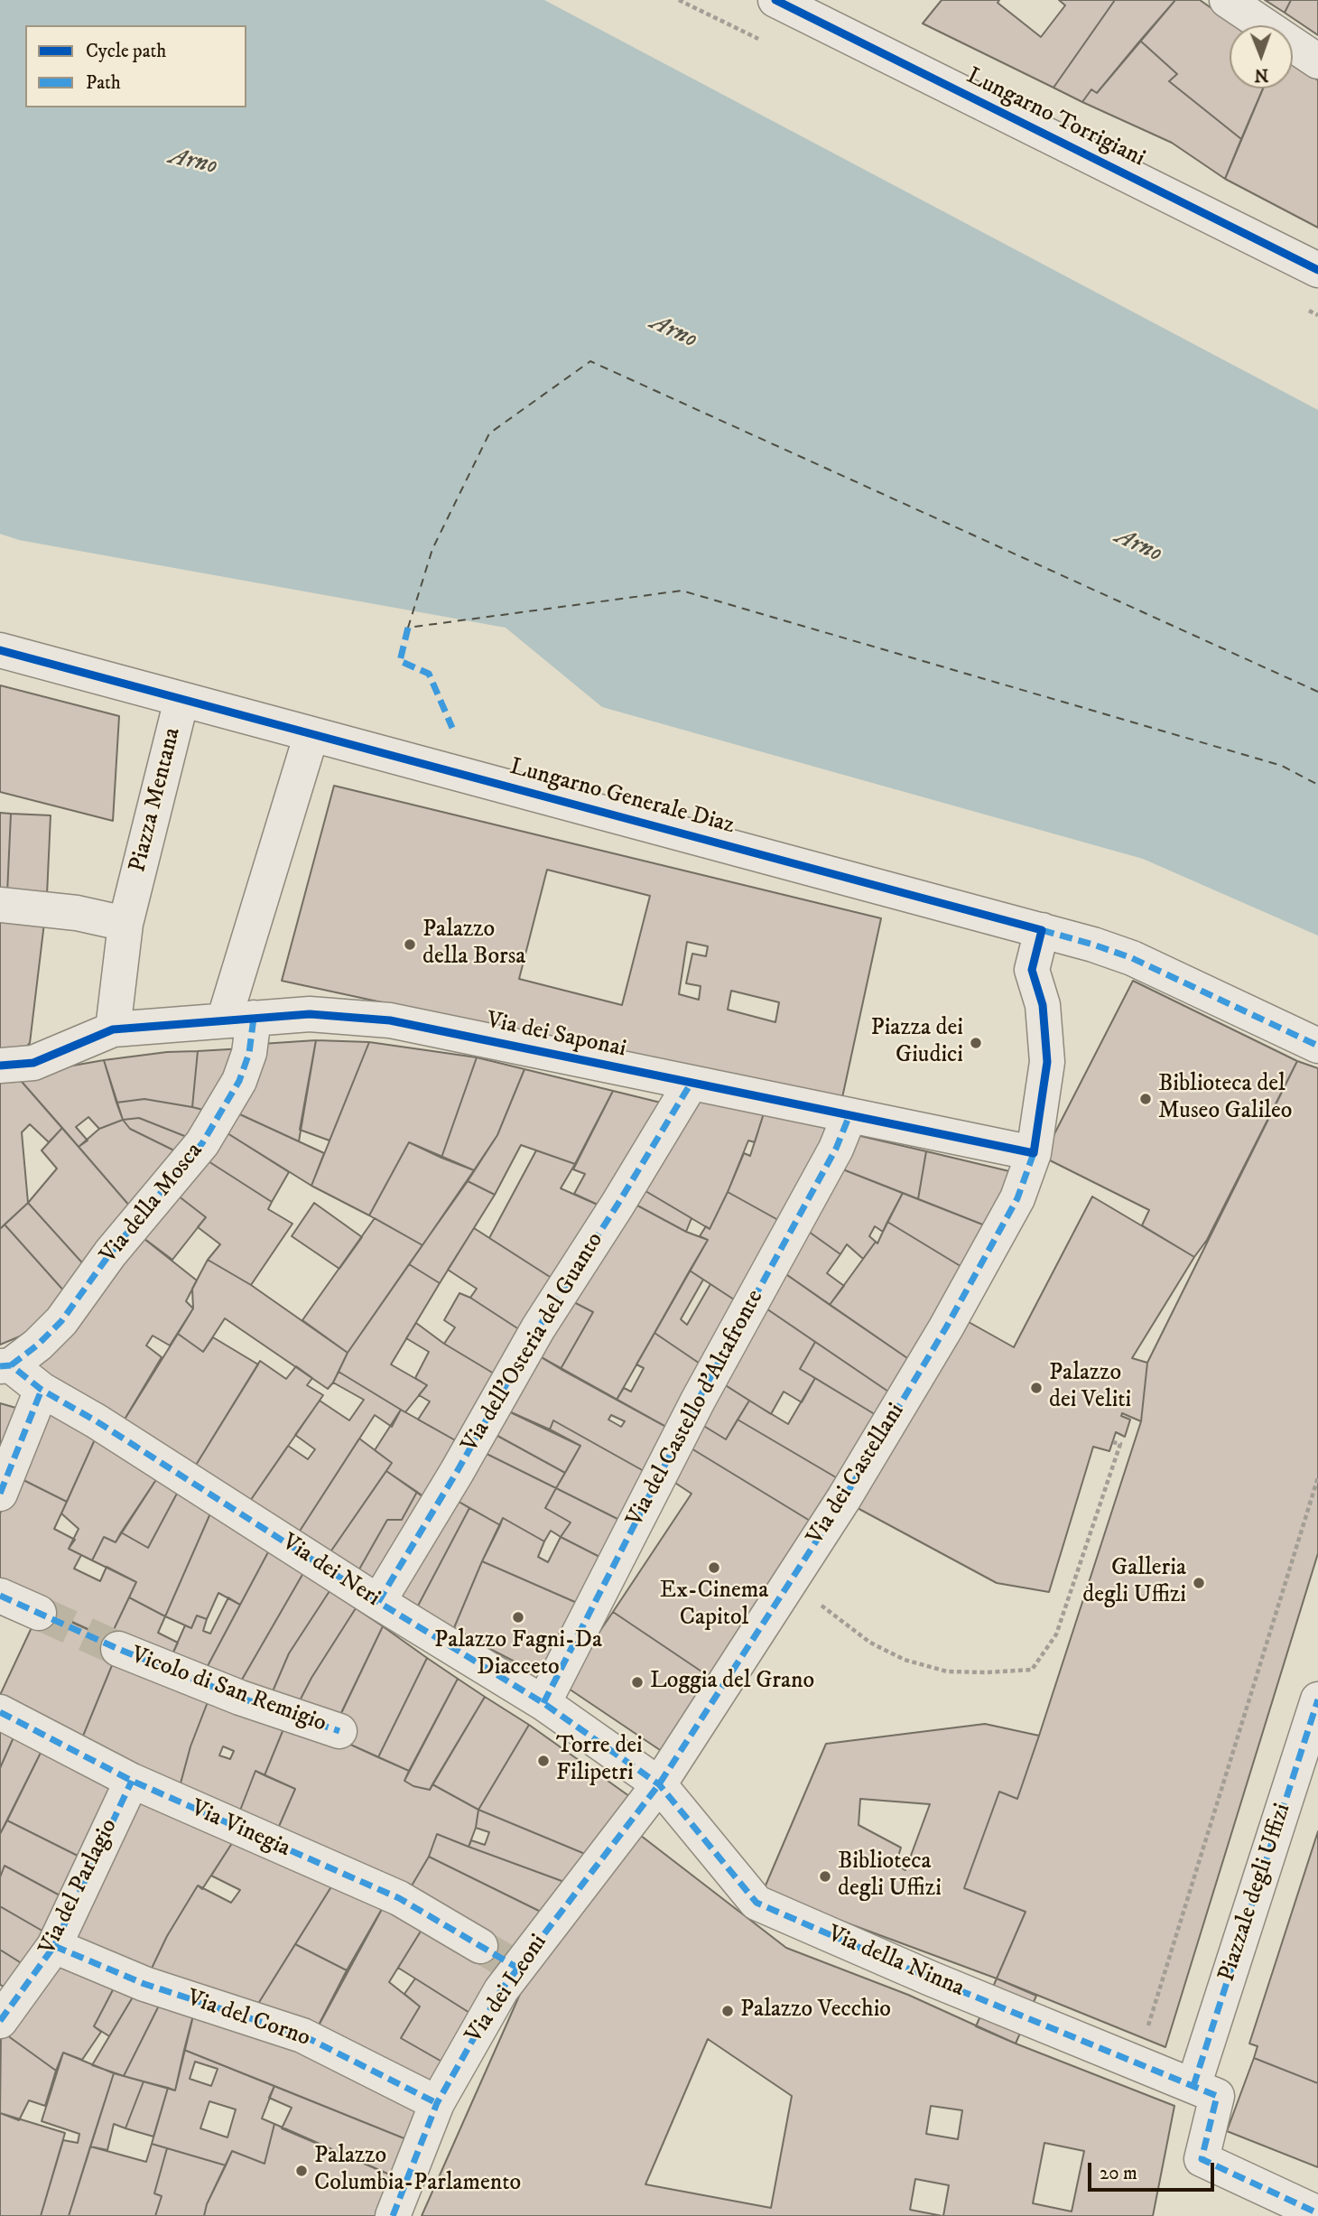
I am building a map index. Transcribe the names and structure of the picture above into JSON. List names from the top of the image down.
{
  "streets": {
    "street": [
      "Lungarno Torrigiani",
      "Lungarno Generale Diaz",
      "Piazza Mentana",
      "Via dei Saponai",
      "Via della Mosca",
      "Via dell'Osteria del Guanto",
      "Via del Castello d'Altafronte",
      "Via dei Castellani",
      "Via dei Neri",
      "Vicolo di San Remigio",
      "Via Vinegia",
      "Via del Parlagio",
      "Piazzale degli Uffizi",
      "Via della Ninna",
      "Via dei Leoni",
      "Via del Corno"
    ]
  },
  "crossings": [
    ["Lungarno Generale Diaz", "Piazza Mentana"],
    ["Via dei Saponai", "Via della Mosca"],
    ["Via dei Saponai", "Via dell'Osteria del Guanto"],
    ["Via dei Saponai", "Via del Castello d'Altafronte"],
    ["Via della Mosca", "Via dei Neri"],
    ["Via dell'Osteria del Guanto", "Via dei Neri"],
    ["Via del Castello d'Altafronte", "Via dei Neri"],
    ["Via dei Castellani", "Via dei Neri"],
    ["Via dei Castellani", "Via della Ninna"],
    ["Via dei Castellani", "Via dei Leoni"],
    ["Via dei Neri", "Via della Ninna"],
    ["Via dei Neri", "Via dei Leoni"],
    ["Via Vinegia", "Via del Parlagio"],
    ["Via del Parlagio", "Via del Corno"],
    ["Piazzale degli Uffizi", "Via della Ninna"],
    ["Via della Ninna", "Via dei Leoni"],
    ["Via dei Leoni", "Via del Corno"]
  ],
  "water": ["Arno"],
  "places": [
    "Palazzo della Borsa",
    "Piazza dei Giudici",
    "Biblioteca del Museo Galileo",
    "Palazzo dei Veliti",
    "Ex-Cinema Capitol",
    "Galleria degli Uffizi",
    "Palazzo Fagni-Da Diacceto",
    "Loggia del Grano",
    "Torre dei Filipetri",
    "Biblioteca degli Uffizi",
    "Palazzo Vecchio",
    "Palazzo Columbia-Parlamento"
  ],
  "legend": ["Cycle path", "Path"],
  "scale_bar": "20 m",
  "north": "bottom"
}
